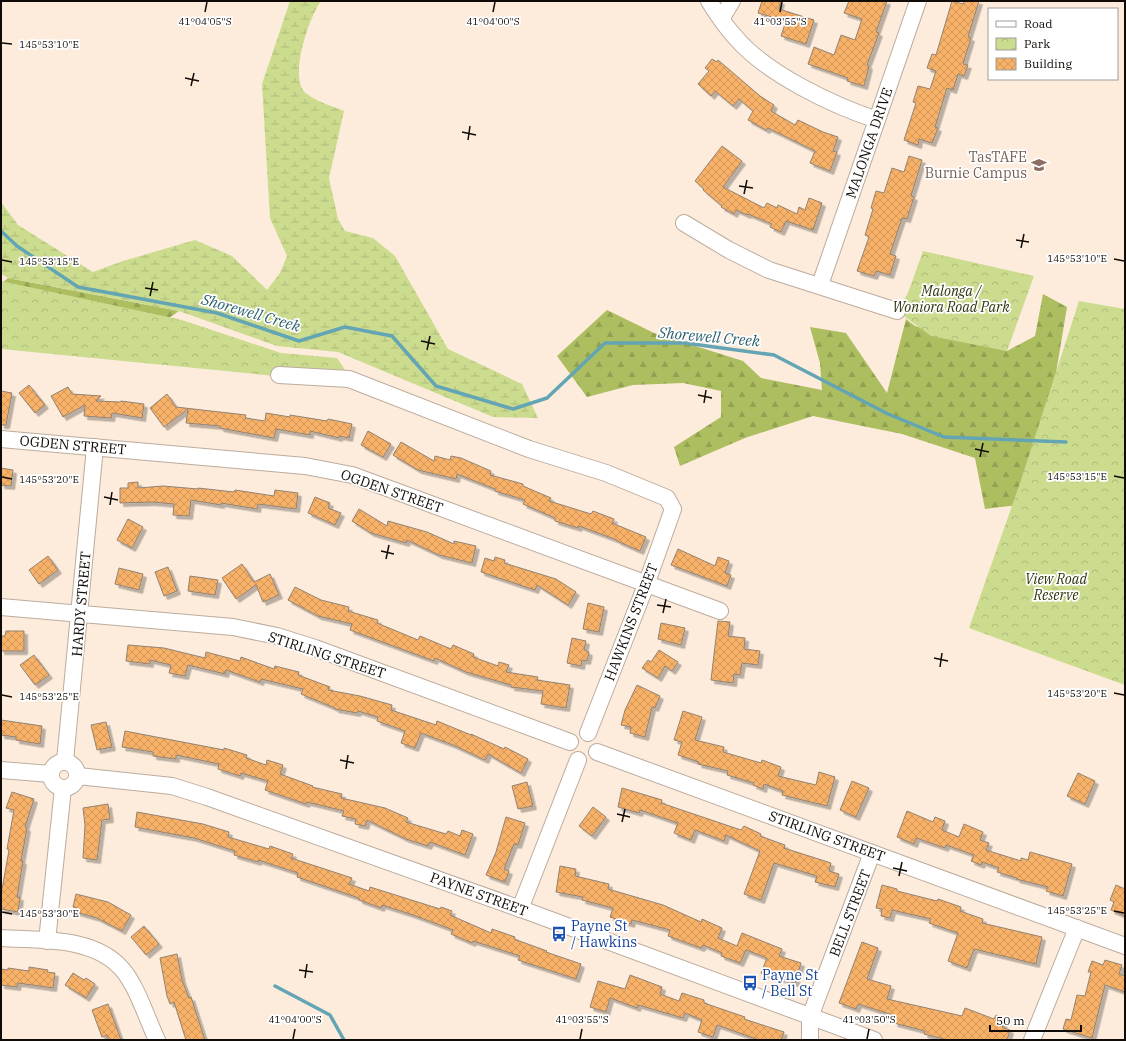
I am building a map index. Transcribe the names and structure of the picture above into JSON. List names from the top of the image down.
{
  "streets": {
    "street": [
      "MALONGA DRIVE",
      "OGDEN STREET",
      "HARDY STREET",
      "HAWKINS STREET",
      "STIRLING STREET",
      "PAYNE STREET",
      "BELL STREET"
    ]
  },
  "crossings": [
    ["OGDEN STREET", "HARDY STREET"],
    ["OGDEN STREET", "HAWKINS STREET"],
    ["HARDY STREET", "STIRLING STREET"],
    ["HARDY STREET", "PAYNE STREET"],
    ["HAWKINS STREET", "STIRLING STREET"],
    ["STIRLING STREET", "BELL STREET"],
    ["PAYNE STREET", "BELL STREET"]
  ],
  "water": ["Shorewell Creek"],
  "parks": ["Malonga / Woniora Road Park", "View Road Reserve"],
  "places": {
    "school or university": ["TasTAFE Burnie Campus"],
    "bus stop": ["Payne St / Hawkins", "Payne St / Bell St"]
  },
  "legend": ["Road", "Park", "Building"],
  "scale_bar": "50 m",
  "coordinates": [
    "41°04'05\"S",
    "41°04'00\"S",
    "41°03'55\"S",
    "145°53'10\"E",
    "145°53'15\"E",
    "145°53'20\"E",
    "145°53'25\"E",
    "145°53'30\"E",
    "41°03'50\"S"
  ]
}
